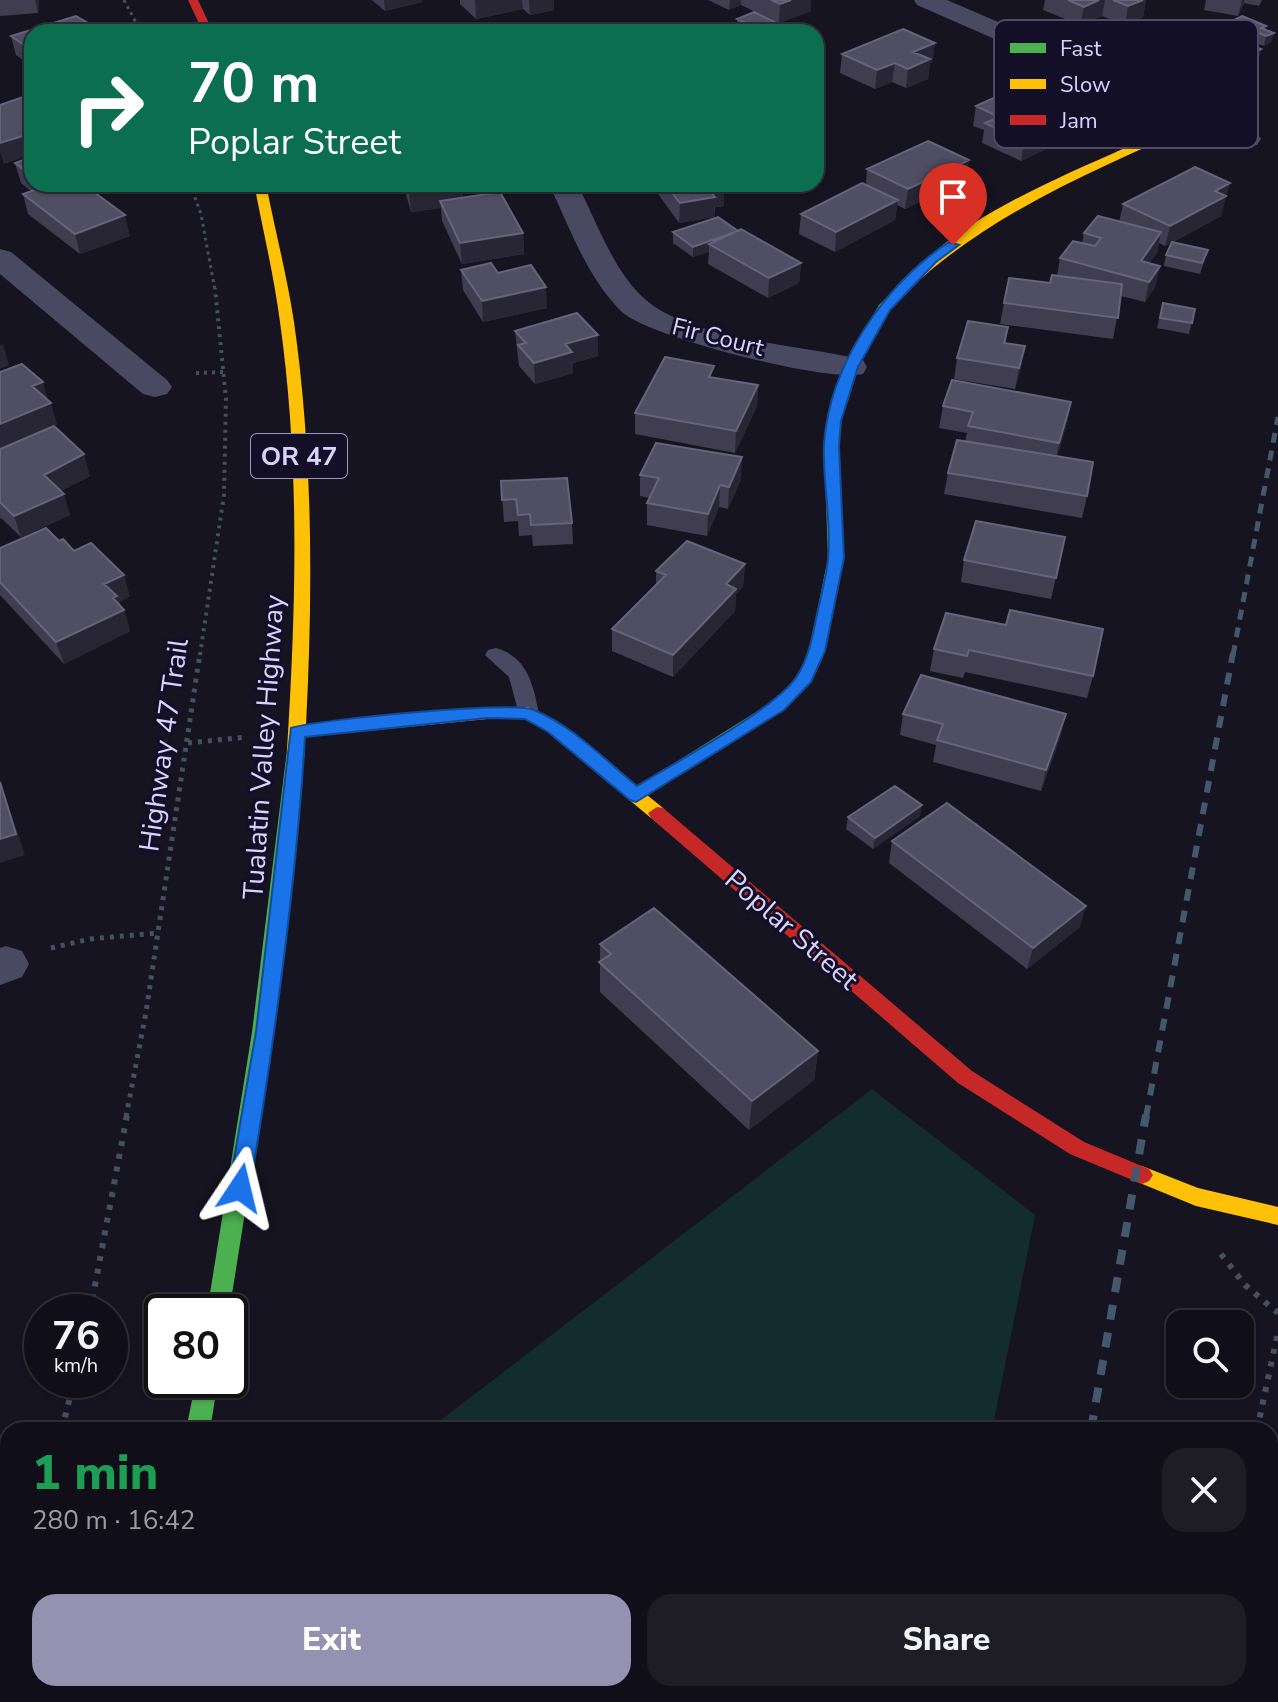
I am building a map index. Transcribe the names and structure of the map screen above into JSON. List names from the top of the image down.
{
  "streets": {
    "main road": ["OR 47", "Tualatin Valley Highway", "Poplar Street"],
    "street": ["Fir Court"],
    "path": ["Highway 47 Trail"]
  },
  "legend": ["Fast", "Slow", "Jam"],
  "page": {
    "turn": ["70 m", "Poplar Street"],
    "speed": "76 km/h",
    "limit": "80",
    "heading": ["1 min", "280 m · 16:42"],
    "buttons": ["Exit", "Share"]
  }
}
